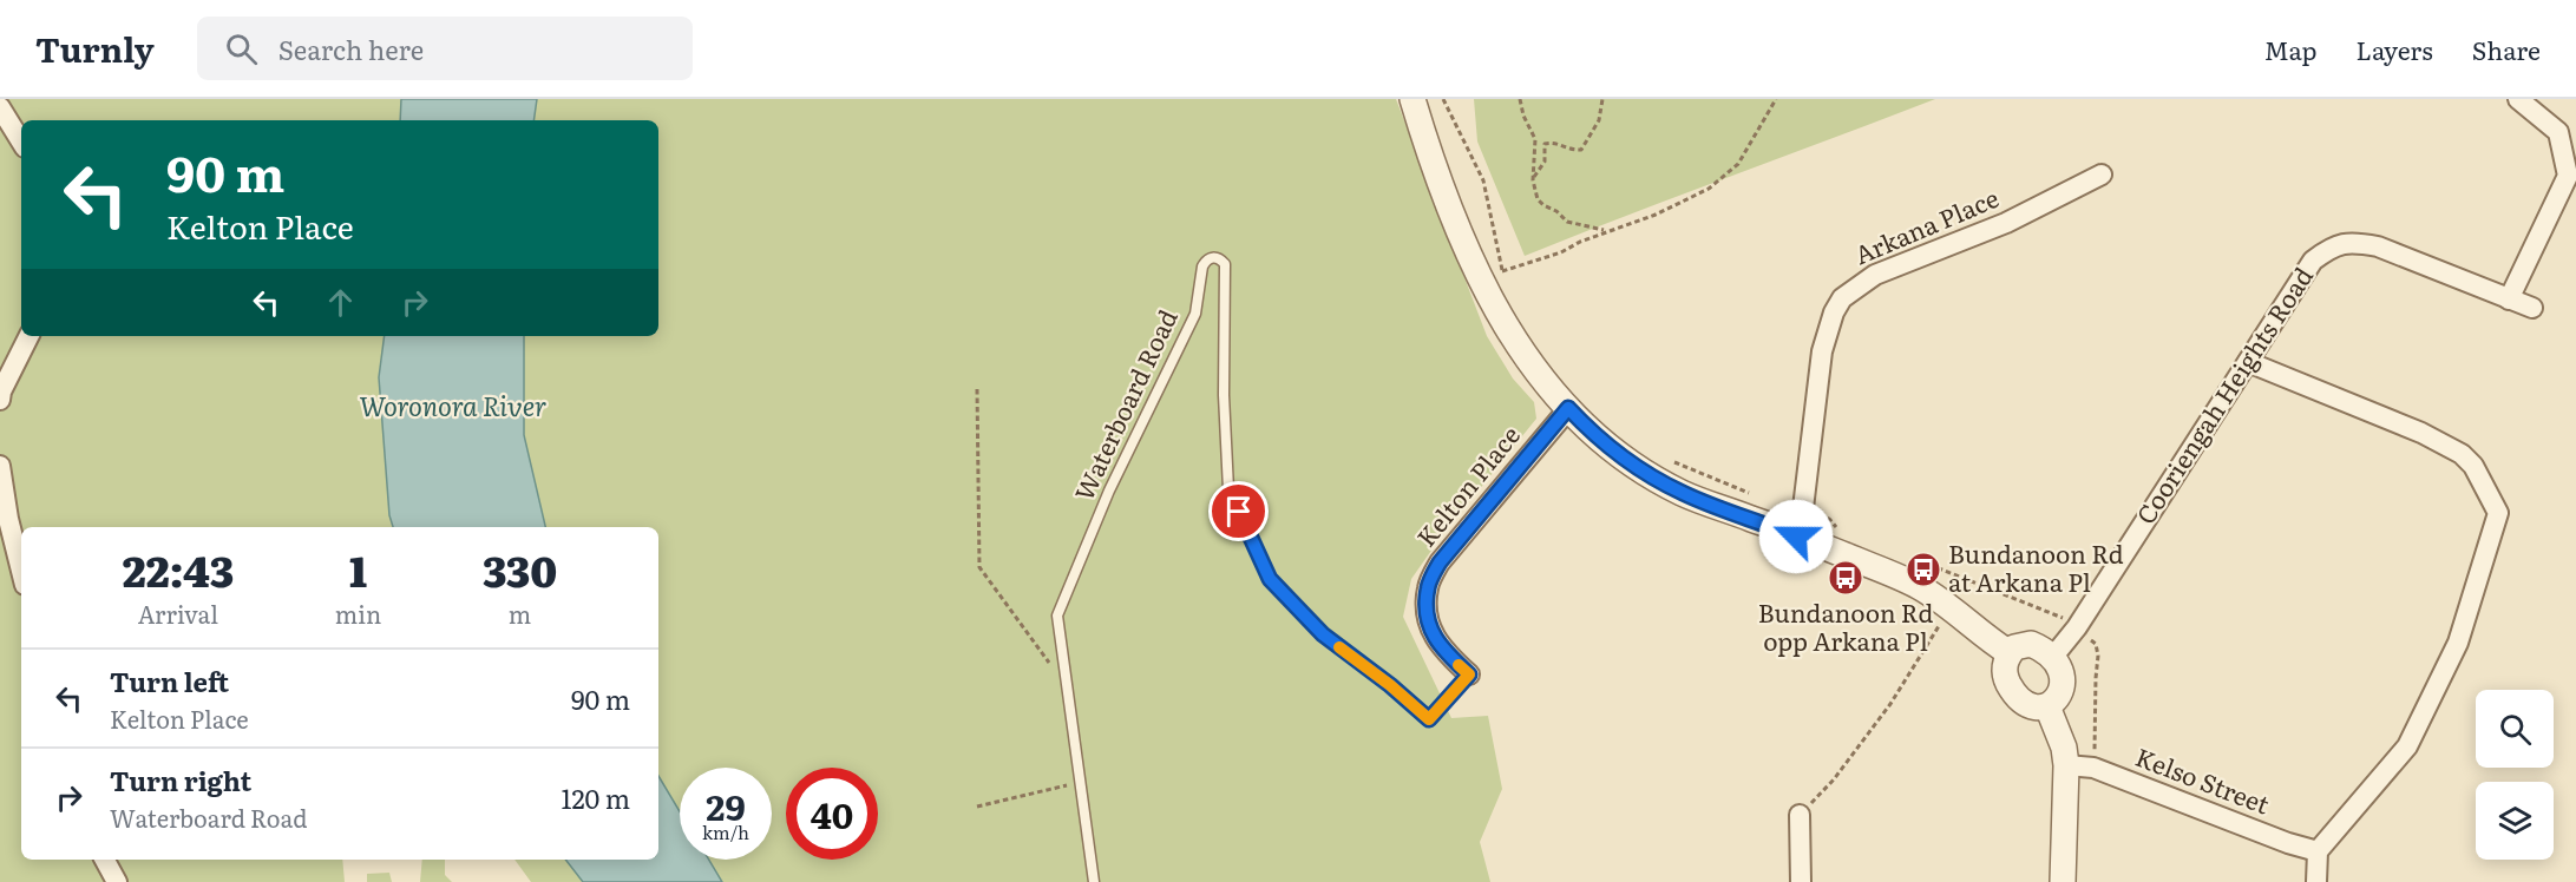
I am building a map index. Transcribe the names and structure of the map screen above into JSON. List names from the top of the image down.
{
  "streets": {
    "street": [
      "Arkana Place",
      "Cooriengah Heights Road",
      "Kelton Place",
      "Kelso Street"
    ],
    "lane": ["Waterboard Road"]
  },
  "crossings": [
    ["Waterboard Road", "Kelton Place"]
  ],
  "water": ["Woronora River"],
  "places": {
    "bus stop": ["Bundanoon Rd at Arkana Pl", "Bundanoon Rd opp Arkana Pl"]
  },
  "page": {
    "header": "Turnly",
    "search": "Search here",
    "nav": ["Map", "Layers", "Share"],
    "turn": ["90 m", "Kelton Place"],
    "eta": [
      "22:43",
      "Arrival",
      "1",
      "min",
      "330",
      "m"
    ],
    "list": [
      {
        "name": "Turn left",
        "note": "Kelton Place",
        "value": "90 m"
      },
      {
        "name": "Turn right",
        "note": "Waterboard Road",
        "value": "120 m"
      }
    ],
    "speed": "29 km/h",
    "limit": "40"
  }
}
